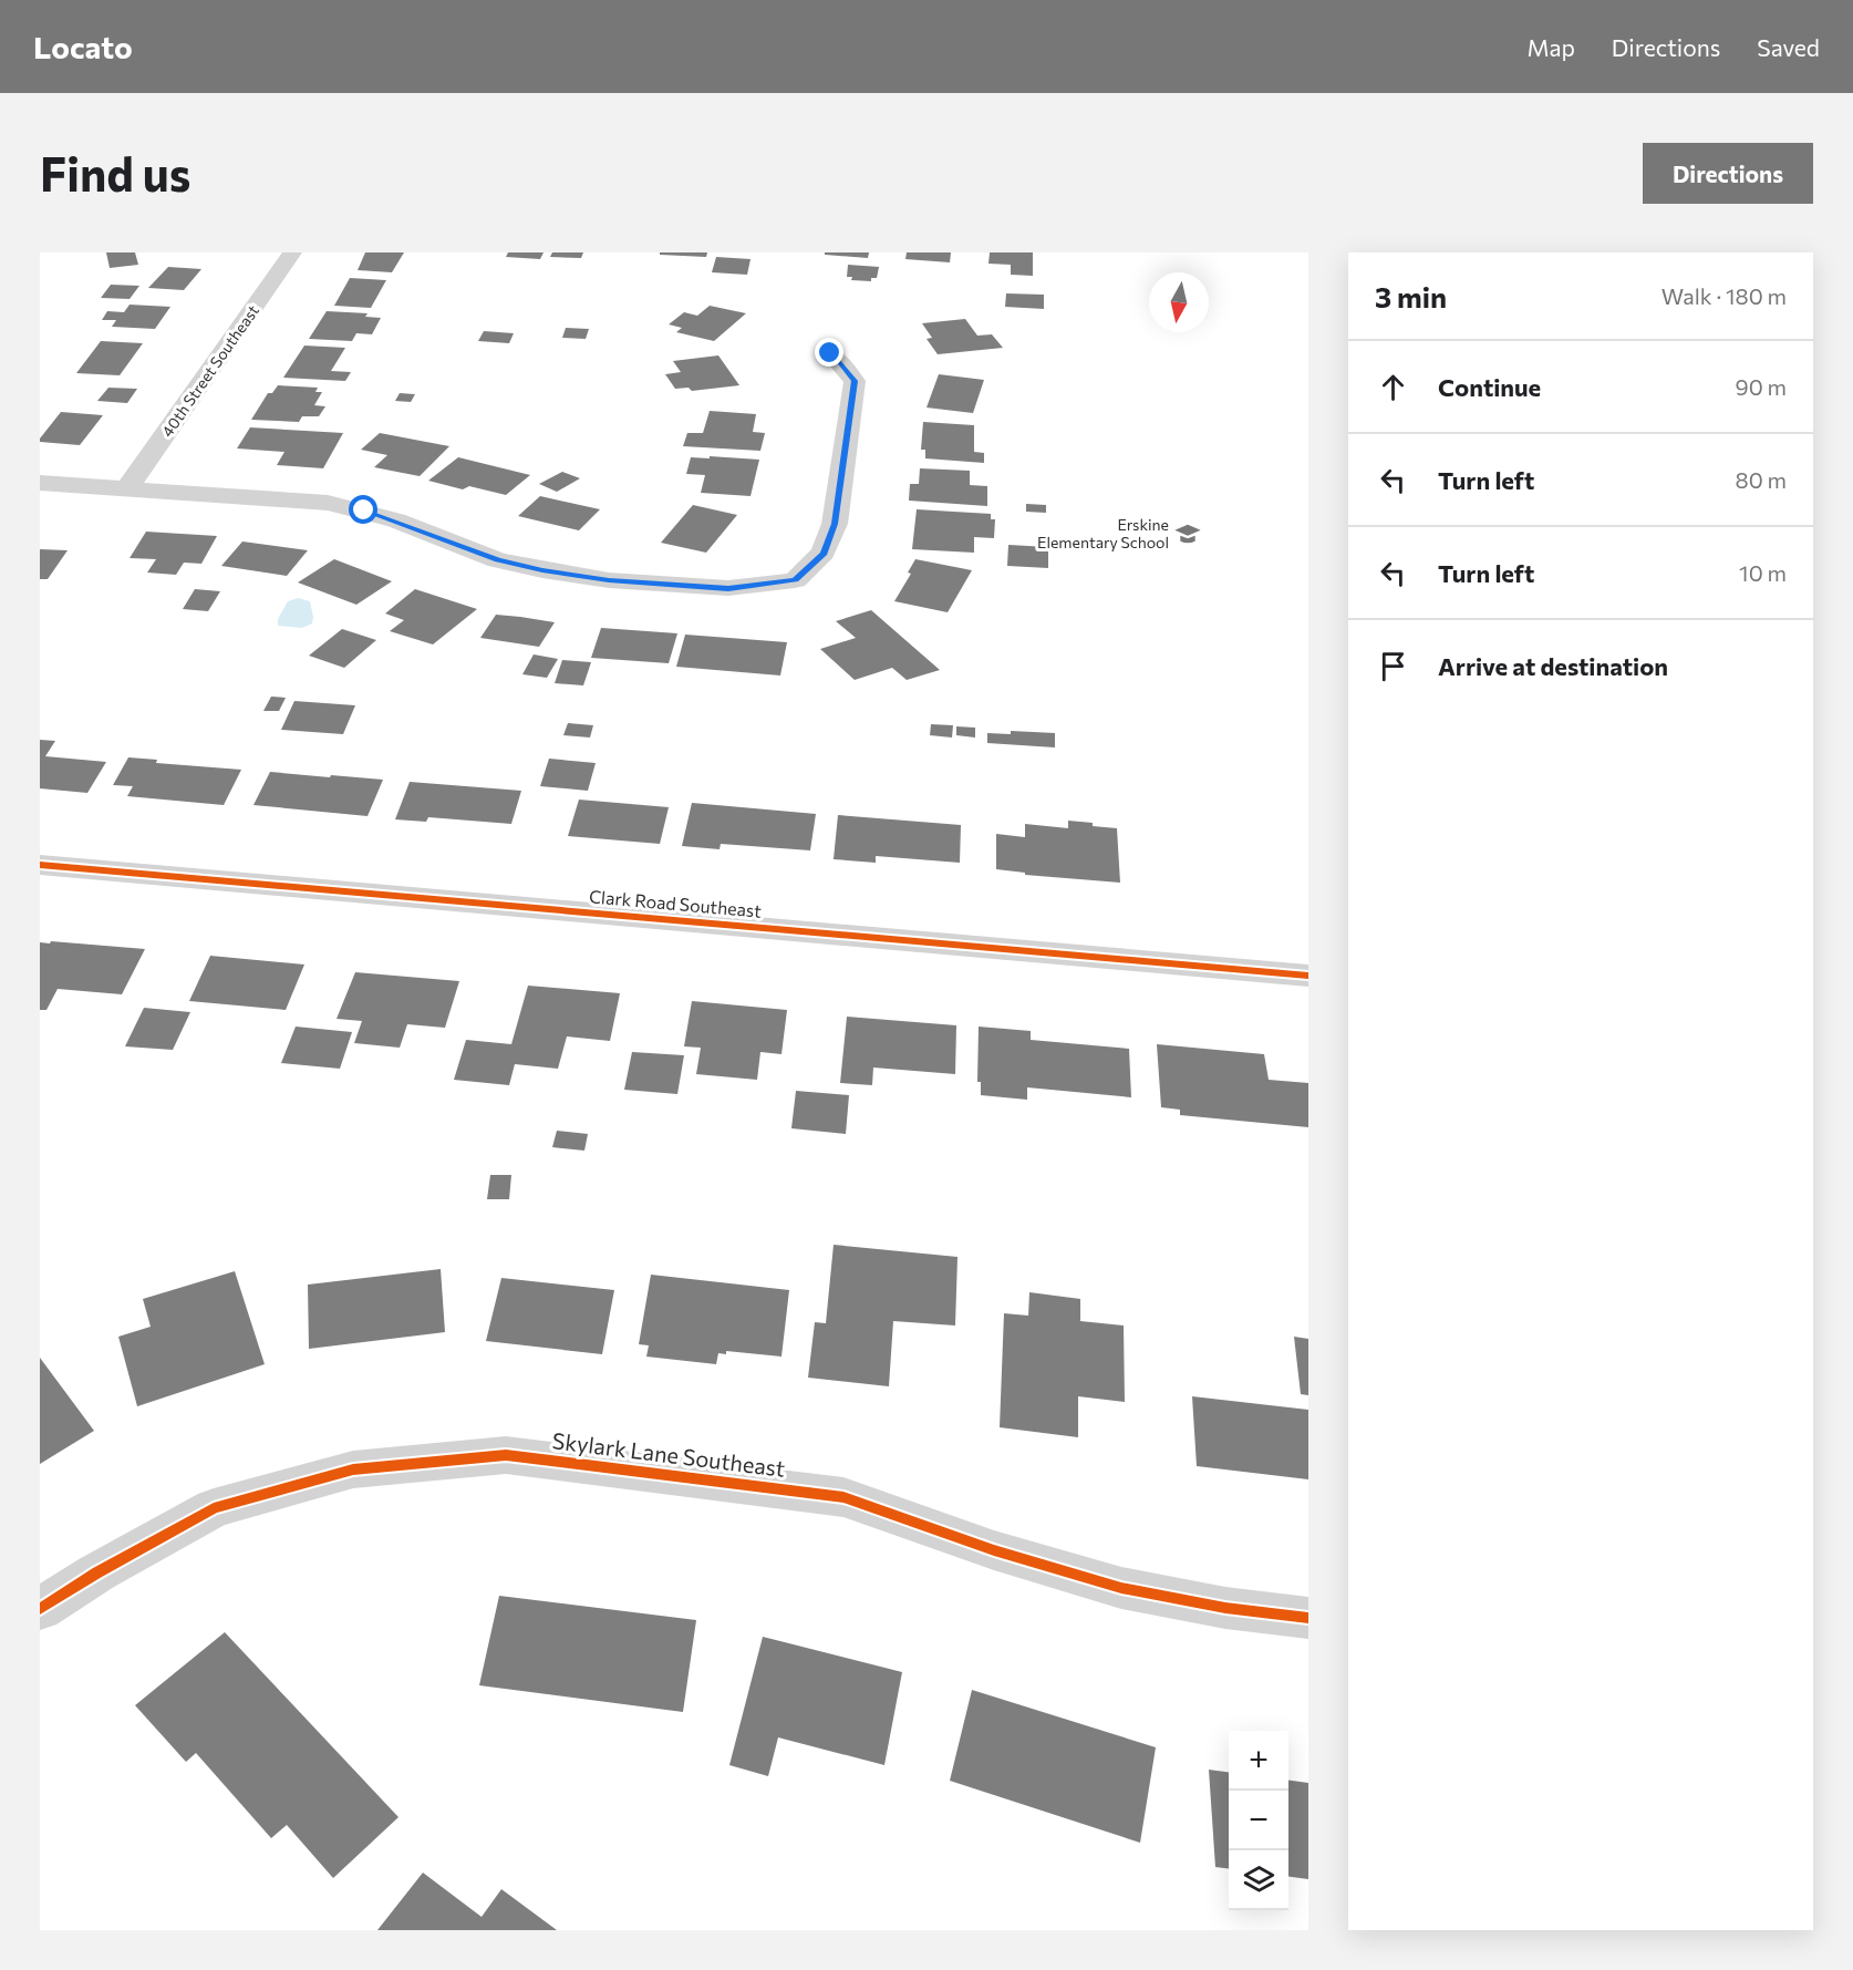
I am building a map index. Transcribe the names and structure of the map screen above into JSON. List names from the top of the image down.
{
  "streets": {
    "street": ["40th Street Southeast", "Clark Road Southeast", "Skylark Lane Southeast"]
  },
  "places": {
    "school or university": ["Erskine Elementary School"]
  },
  "north": "bottom",
  "page": {
    "header": "Locato",
    "nav": ["Map", "Directions", "Saved"],
    "buttons": "Directions",
    "title": "Find us",
    "heading": ["3 min", "Walk · 180 m"],
    "list": [
      ["Continue", "90 m"],
      ["Turn left", "80 m"],
      ["Turn left", "10 m"],
      "Arrive at destination"
    ],
    "map_buttons": ["+", "−"]
  }
}
